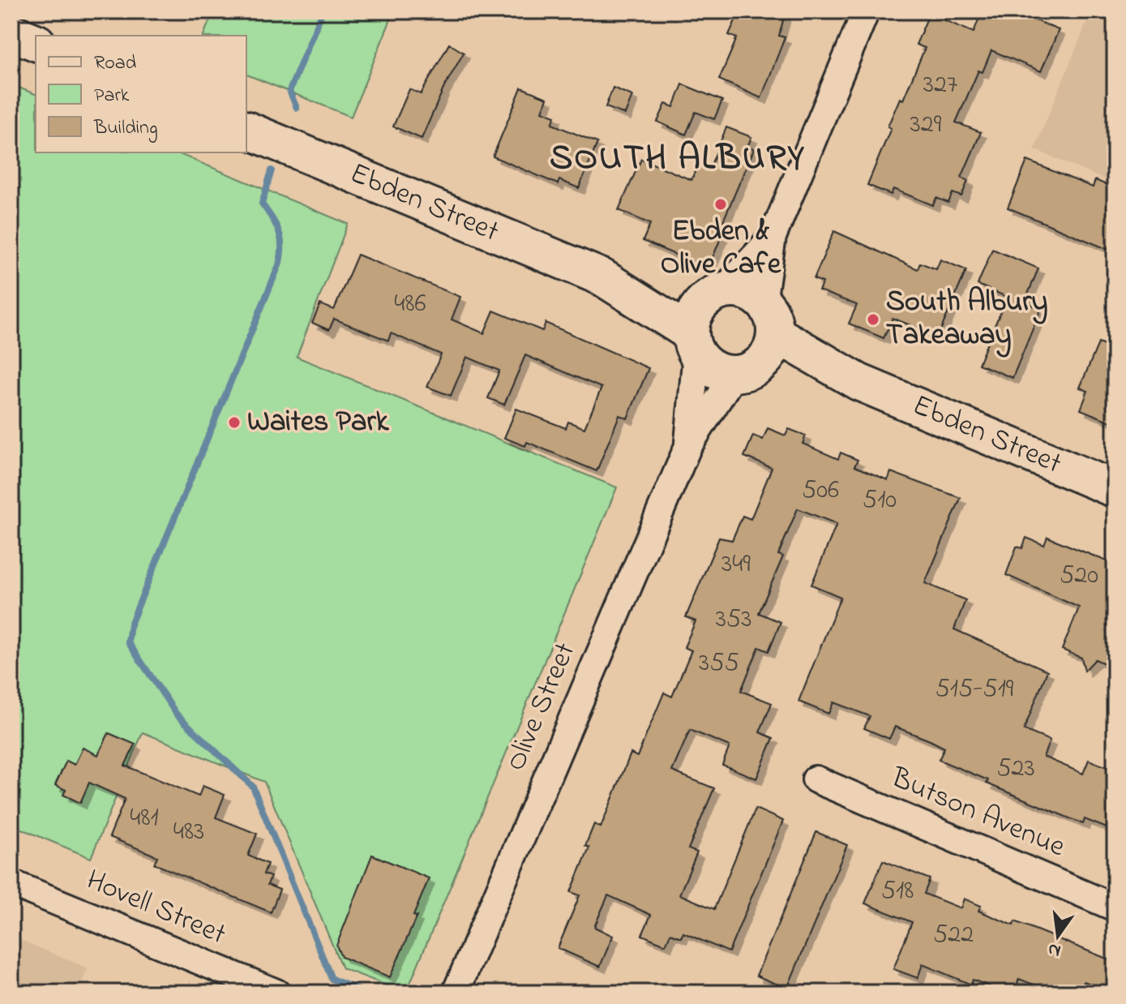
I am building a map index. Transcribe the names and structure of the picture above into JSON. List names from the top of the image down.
{
  "streets": {
    "street": [
      "Ebden Street",
      "Olive Street",
      "Butson Avenue",
      "Hovell Street"
    ]
  },
  "crossings": [
    ["Ebden Street", "Olive Street"]
  ],
  "districts": ["SOUTH ALBURY"],
  "places": ["Ebden & Olive Cafe", "South Albury Takeaway", "Waites Park"],
  "house_numbers": [
    "327",
    "329",
    "486",
    "506",
    "510",
    "349",
    "520",
    "353",
    "355",
    "515-519",
    "523",
    "481",
    "483",
    "518",
    "522"
  ],
  "legend": ["Road", "Park", "Building"],
  "north": "bottom"
}
